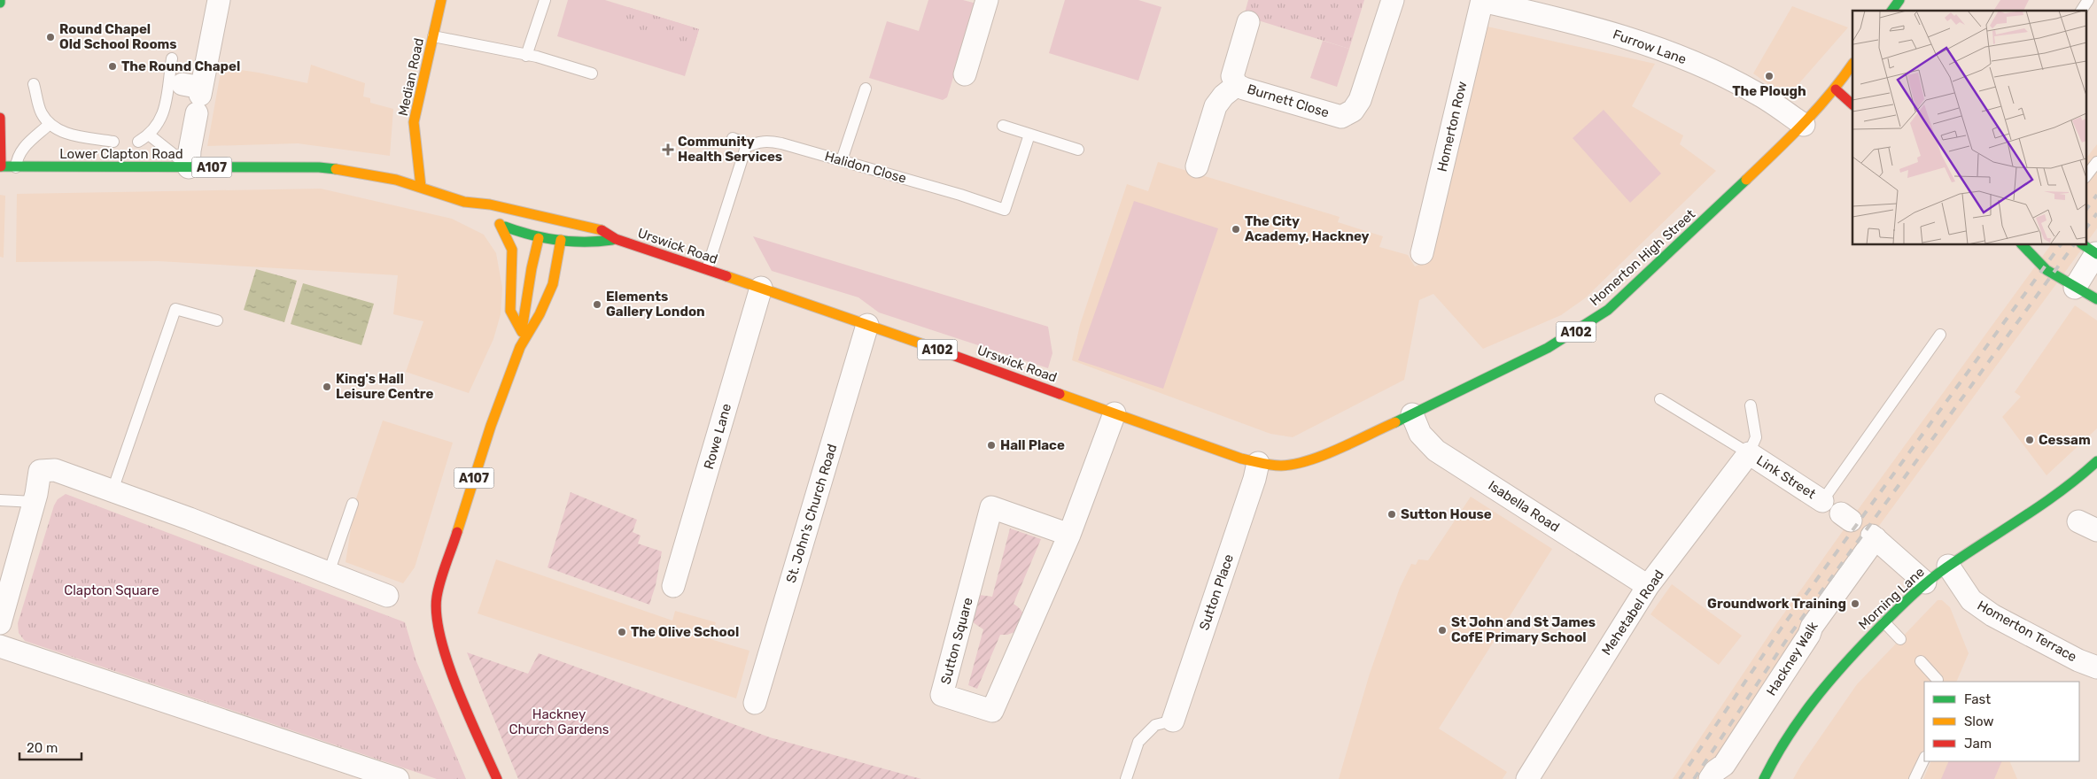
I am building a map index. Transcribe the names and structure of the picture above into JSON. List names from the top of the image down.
{
  "streets": {
    "main road": [
      "Median Road",
      "Lower Clapton Road",
      "A107",
      "Urswick Road",
      "Homerton High Street",
      "A102",
      "Morning Lane"
    ],
    "street": [
      "Furrow Lane",
      "Burnett Close",
      "Homerton Row",
      "Rowe Lane",
      "Link Street",
      "Isabella Road",
      "St. John's Church Road",
      "Sutton Place",
      "Mehetabel Road",
      "Homerton Terrace",
      "Sutton Square",
      "Hackney Walk"
    ],
    "lane": ["Halidon Close"]
  },
  "crossings": [
    ["Furrow Lane", "Homerton Row"],
    ["Furrow Lane", "Homerton High Street"],
    ["Median Road", "Lower Clapton Road"],
    ["Lower Clapton Road", "A107"],
    ["Lower Clapton Road", "Urswick Road"],
    ["A107", "Urswick Road"],
    ["Urswick Road", "Homerton High Street"],
    ["Urswick Road", "Rowe Lane"],
    ["Urswick Road", "St. John's Church Road"],
    ["Urswick Road", "Sutton Place"],
    ["Urswick Road", "Sutton Square"],
    ["Homerton High Street", "Isabella Road"],
    ["Homerton High Street", "Sutton Place"],
    ["Link Street", "Mehetabel Road"],
    ["Isabella Road", "Mehetabel Road"],
    ["Morning Lane", "Homerton Terrace"],
    ["Morning Lane", "Hackney Walk"]
  ],
  "parks": ["Clapton Square", "Hackney Church Gardens"],
  "places": {
    "other": [
      "Round Chapel Old School Rooms",
      "The Round Chapel",
      "The Plough",
      "The City Academy, Hackney",
      "Elements Gallery London",
      "King's Hall Leisure Centre",
      "Cessam",
      "Hall Place",
      "Sutton House",
      "Groundwork Training",
      "St John and St James CofE Primary School",
      "The Olive School"
    ],
    "health": ["Community Health Services"]
  },
  "legend": ["Fast", "Slow", "Jam"],
  "scale_bar": "20 m"
}
